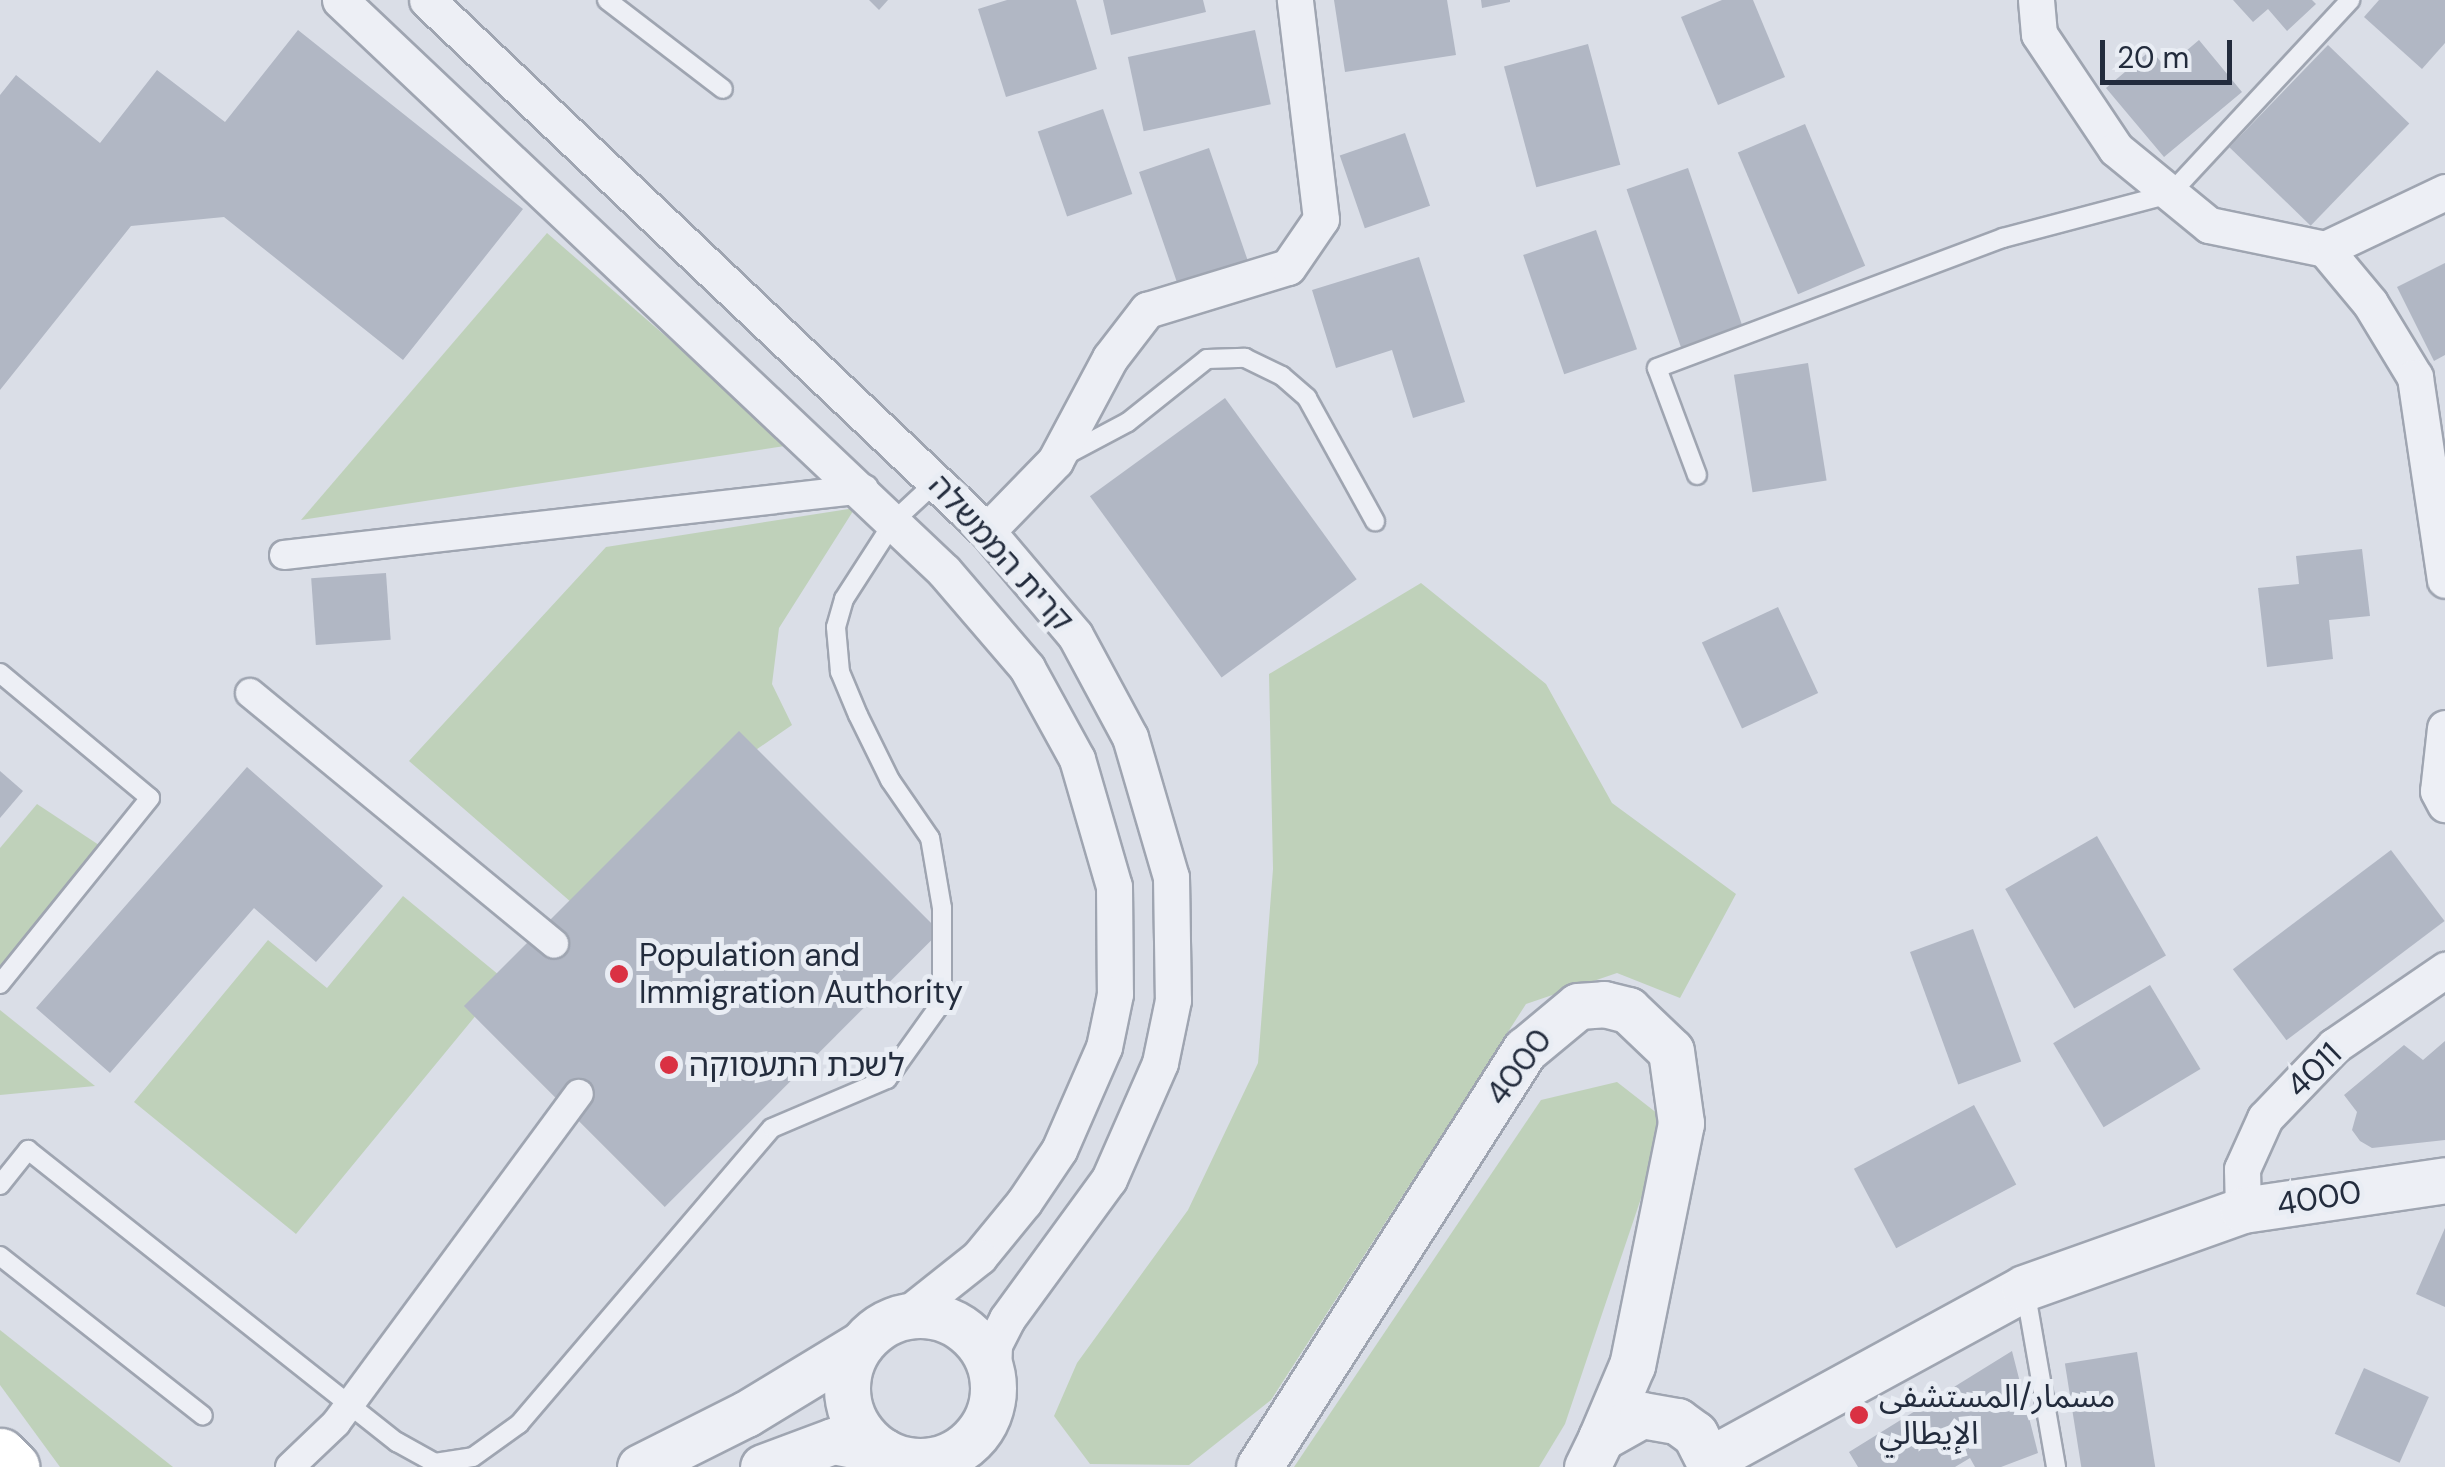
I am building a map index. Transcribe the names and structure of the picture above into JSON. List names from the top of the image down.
{
  "streets": {
    "street": ["קרית הממשלה", "4000", "4011"]
  },
  "crossings": [
    ["4000", "4011"]
  ],
  "places": ["Population and Immigration Authority", "לשכת התעסוקה", "مسمار/المستشفى الإيطالي"],
  "scale_bar": "20 m"
}
